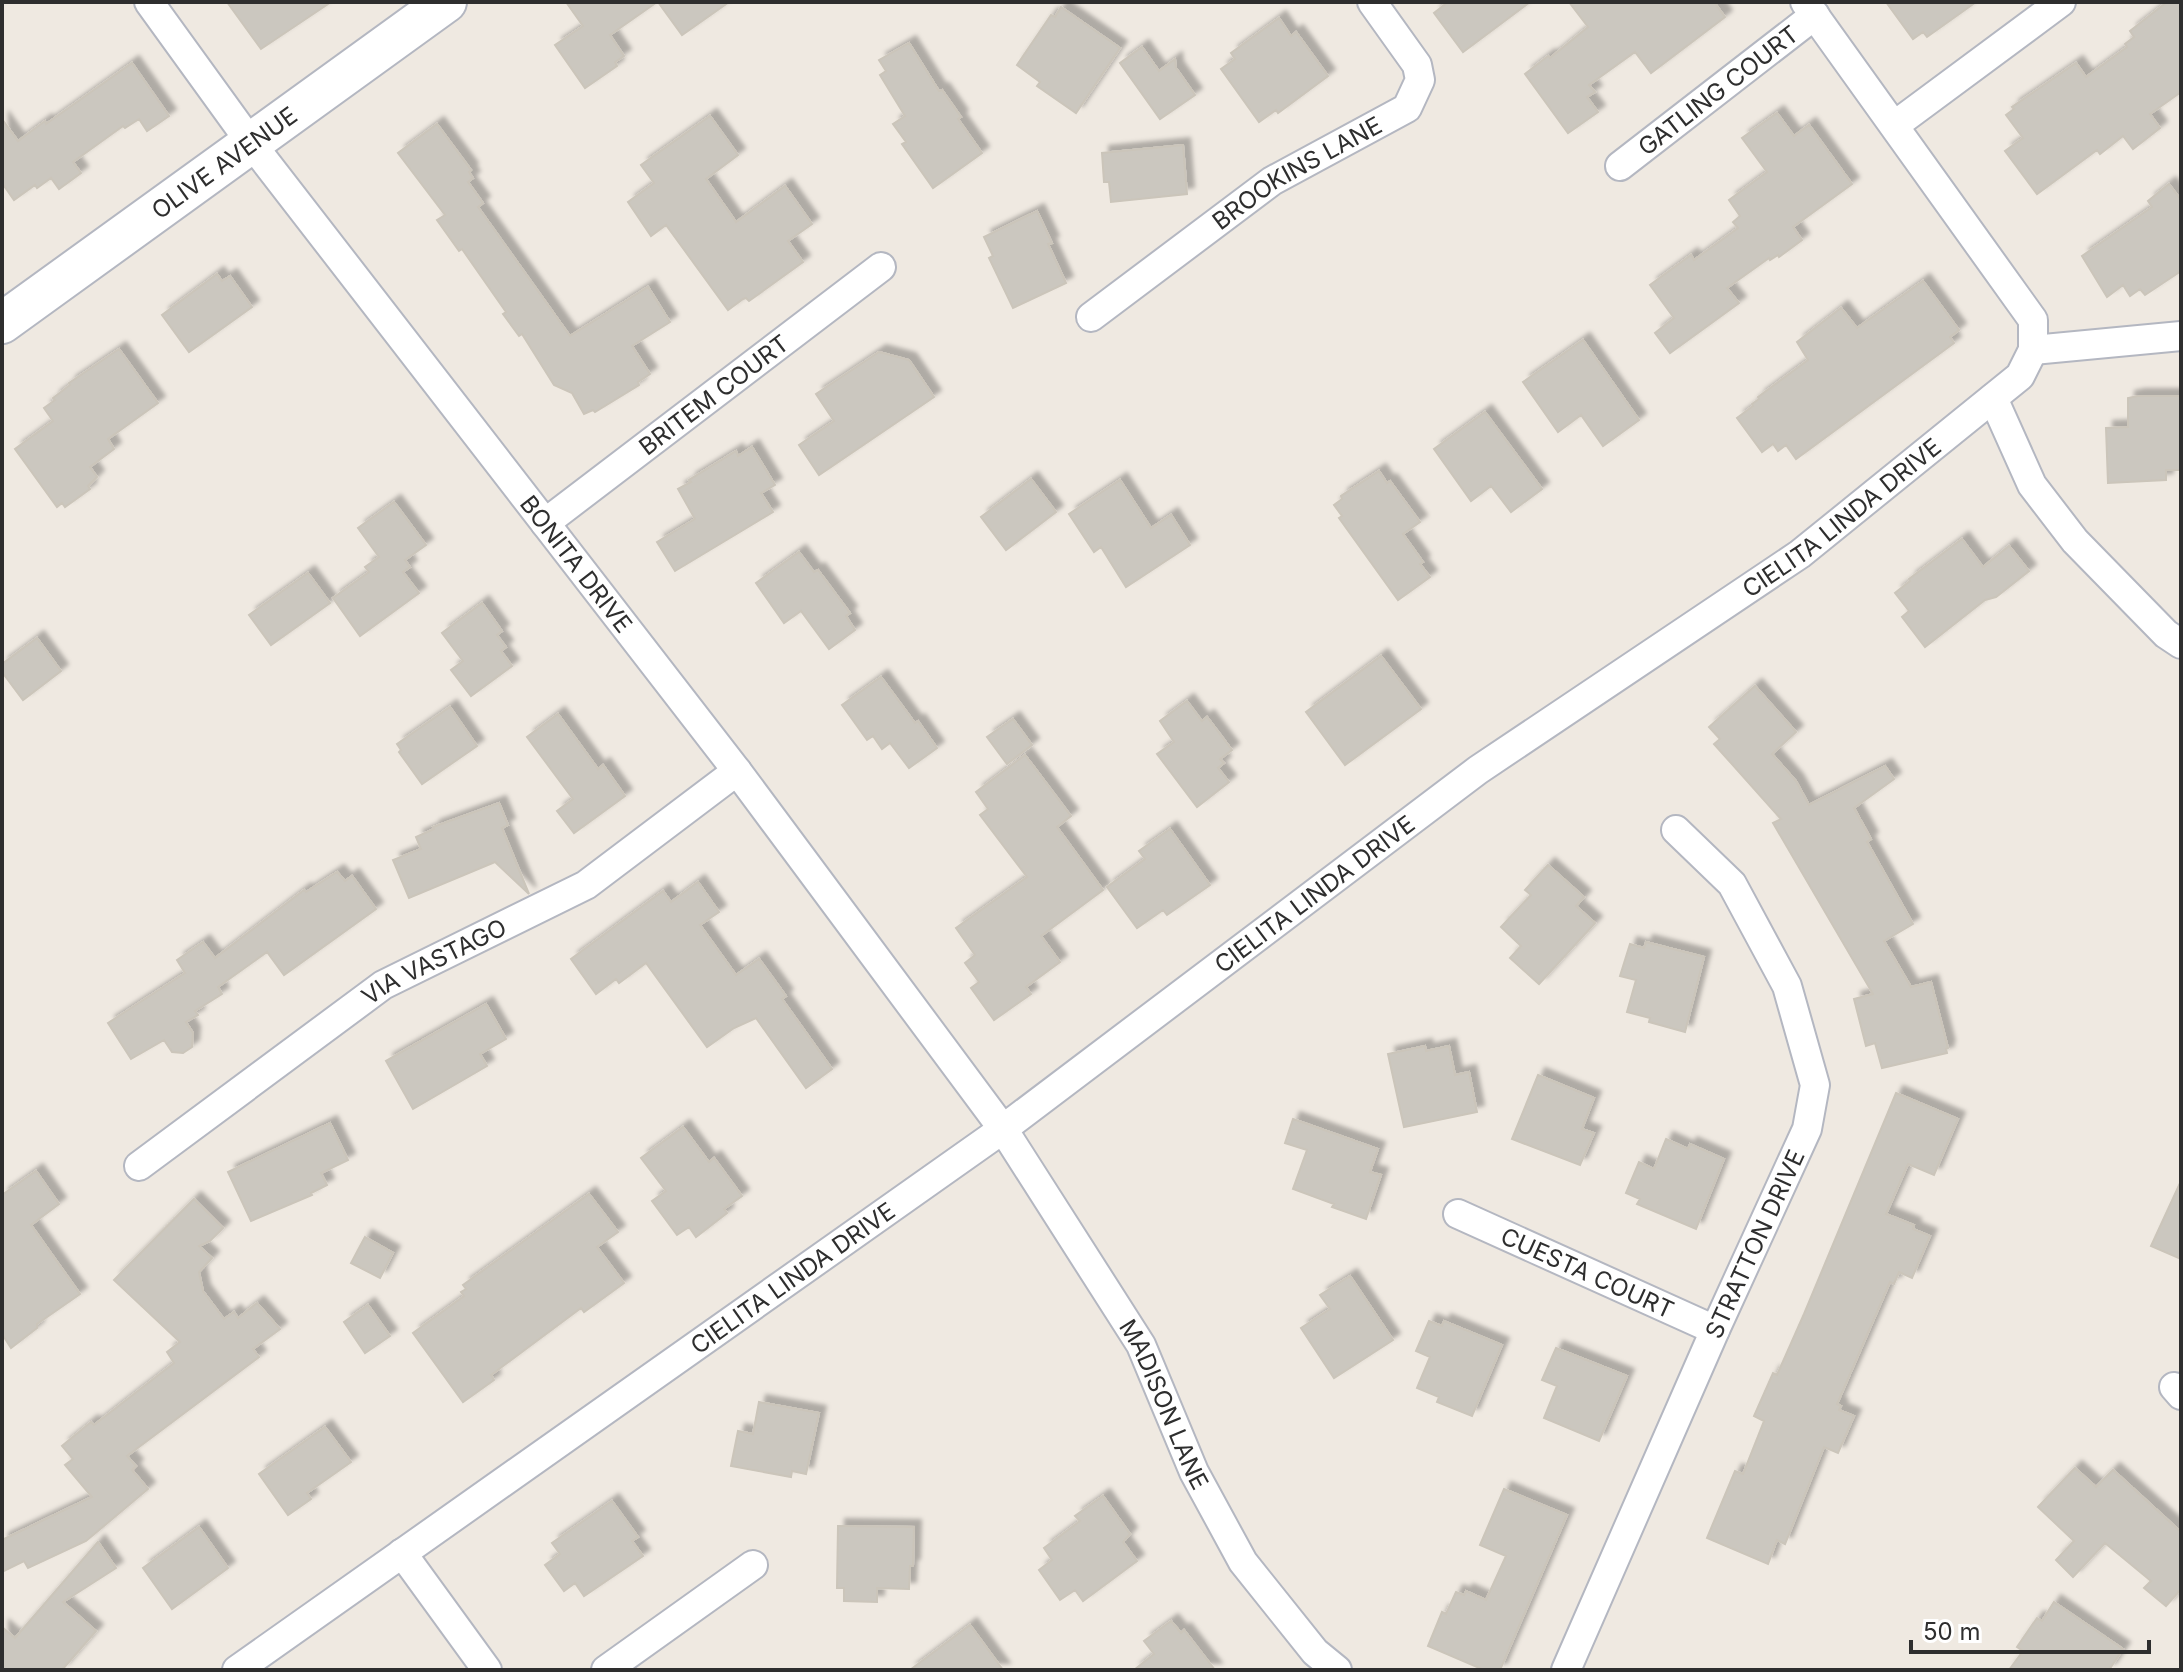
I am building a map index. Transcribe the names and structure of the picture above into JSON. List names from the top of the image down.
{
  "streets": {
    "main road": ["OLIVE AVENUE"],
    "street": [
      "GATLING COURT",
      "BROOKINS LANE",
      "BRITEM COURT",
      "CIELITA LINDA DRIVE",
      "BONITA DRIVE",
      "VIA VASTAGO",
      "STRATTON DRIVE",
      "CUESTA COURT",
      "MADISON LANE"
    ]
  },
  "crossings": [
    ["OLIVE AVENUE", "BONITA DRIVE"],
    ["BRITEM COURT", "BONITA DRIVE"],
    ["CIELITA LINDA DRIVE", "BONITA DRIVE"],
    ["CIELITA LINDA DRIVE", "MADISON LANE"],
    ["BONITA DRIVE", "VIA VASTAGO"],
    ["BONITA DRIVE", "MADISON LANE"],
    ["STRATTON DRIVE", "CUESTA COURT"]
  ],
  "scale_bar": "50 m"
}
